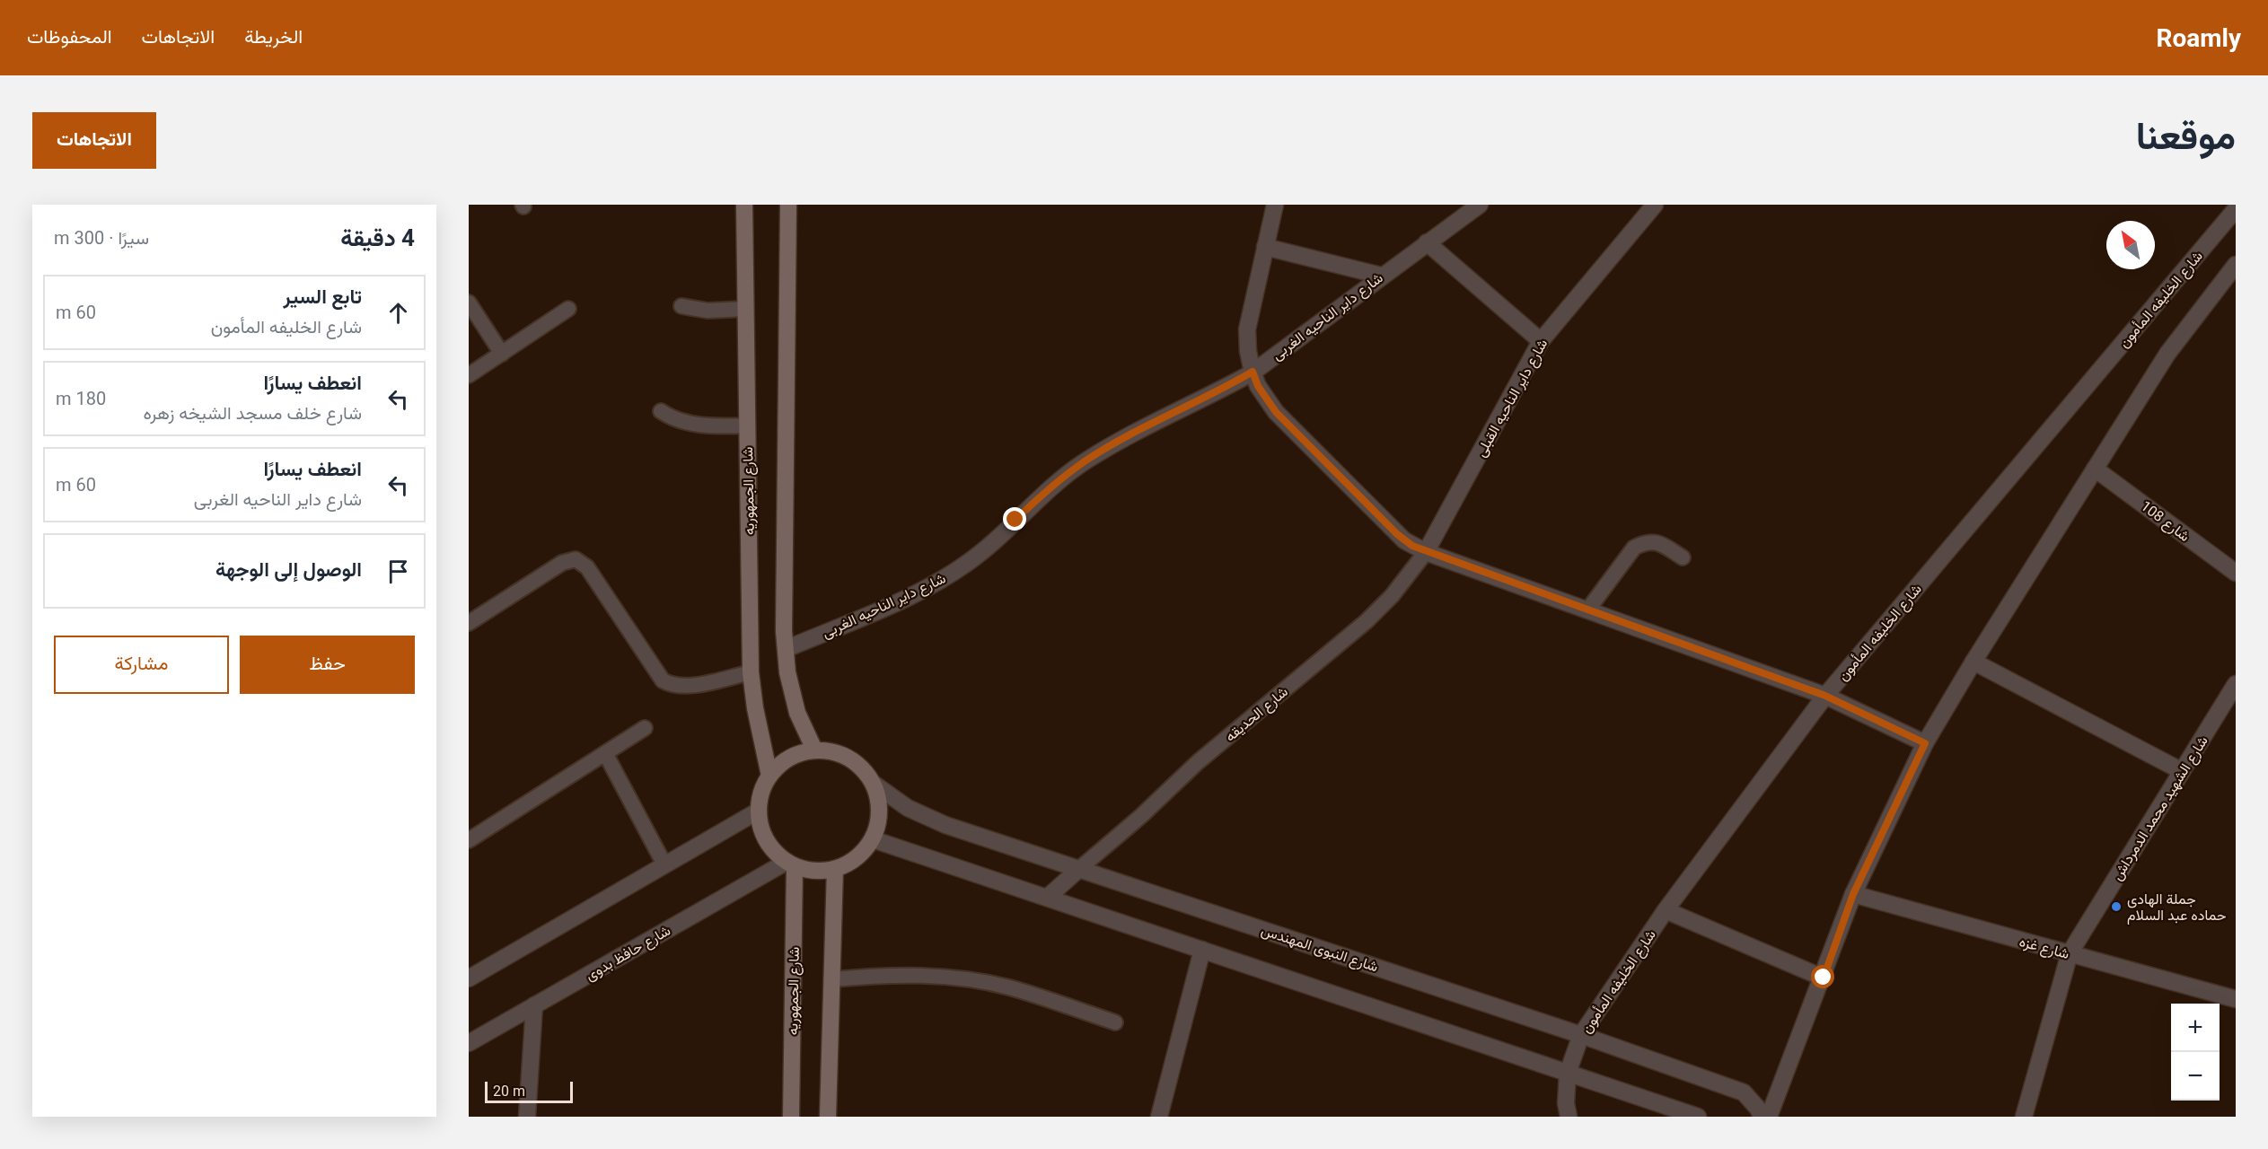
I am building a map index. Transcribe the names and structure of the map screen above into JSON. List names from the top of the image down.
{
  "streets": {
    "street": [
      "شارع الخليفه المأمون",
      "شارع داير الناحيه الغربى",
      "شارع داير الناحيه القبلى",
      "شارع الجمهوريه",
      "شارع 108",
      "شارع الشهيد محمد الدمرداش",
      "شارع غزه",
      "شارع النبوى المهندس",
      "شارع حافظ بدوى"
    ],
    "lane": ["شارع الحديقه"]
  },
  "crossings": [
    ["شارع الخليفه المأمون", "شارع النبوى المهندس"],
    ["شارع داير الناحيه القبلى", "شارع الحديقه"],
    ["شارع الجمهوريه", "شارع النبوى المهندس"],
    ["شارع الجمهوريه", "شارع حافظ بدوى"],
    ["شارع الحديقه", "شارع النبوى المهندس"],
    ["شارع الشهيد محمد الدمرداش", "شارع غزه"],
    ["شارع النبوى المهندس", "شارع حافظ بدوى"]
  ],
  "places": ["جملة الهادى حماده عبد السلام"],
  "scale_bar": "20 m",
  "north": "top left",
  "page": {
    "header": "Roamly",
    "nav": ["الخريطة", "الاتجاهات", "المحفوظات"],
    "title": "موقعنا",
    "buttons": [
      "الاتجاهات",
      ["حفظ", "مشاركة"]
    ],
    "heading": ["4 دقيقة", "سيرًا · 300 m"],
    "list": [
      ["تابع السير", "شارع الخليفه المأمون", "60 m"],
      ["انعطف يسارًا", "شارع خلف مسجد الشيخه زهره", "180 m"],
      ["انعطف يسارًا", "شارع داير الناحيه الغربى", "60 m"],
      "الوصول إلى الوجهة"
    ],
    "map_buttons": ["+", "−"],
    "scale": "20 m"
  }
}
